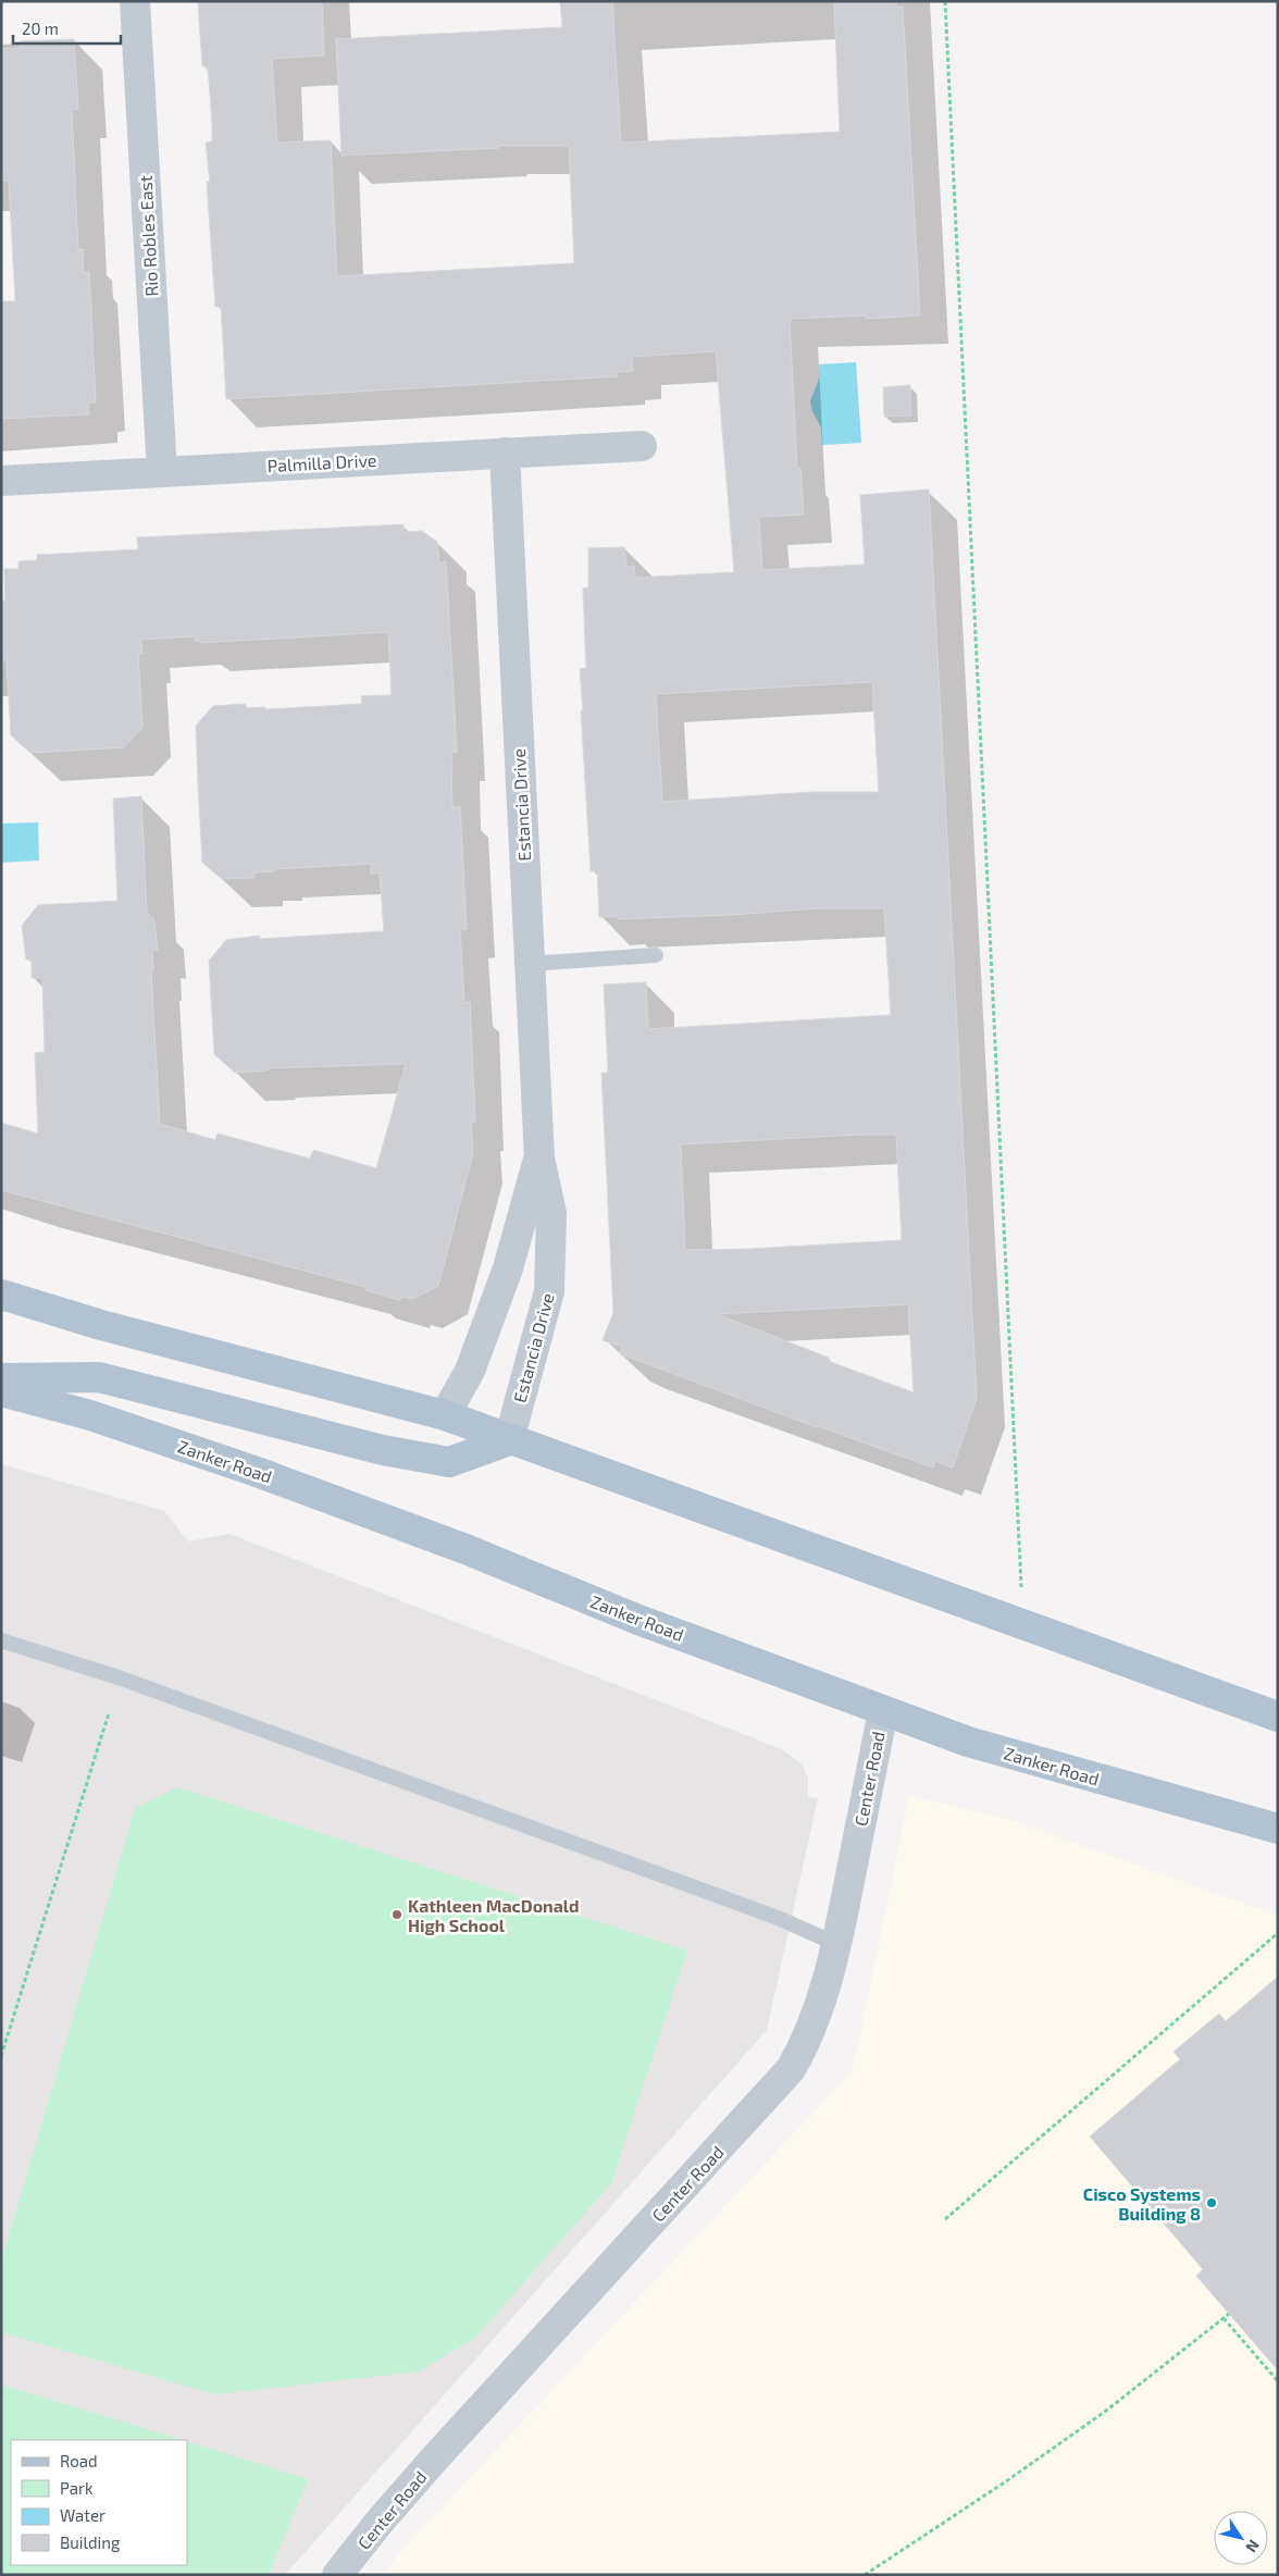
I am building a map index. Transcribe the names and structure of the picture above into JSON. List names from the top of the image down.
{
  "streets": {
    "main road": ["Zanker Road"],
    "street": [
      "Rio Robles East",
      "Palmilla Drive",
      "Estancia Drive",
      "Center Road"
    ]
  },
  "crossings": [
    ["Rio Robles East", "Palmilla Drive"],
    ["Palmilla Drive", "Estancia Drive"],
    ["Zanker Road", "Center Road"]
  ],
  "places": ["Kathleen MacDonald High School", "Cisco Systems Building 8"],
  "legend": [
    "Road",
    "Park",
    "Water",
    "Building"
  ],
  "scale_bar": "20 m",
  "north": "bottom right"
}
